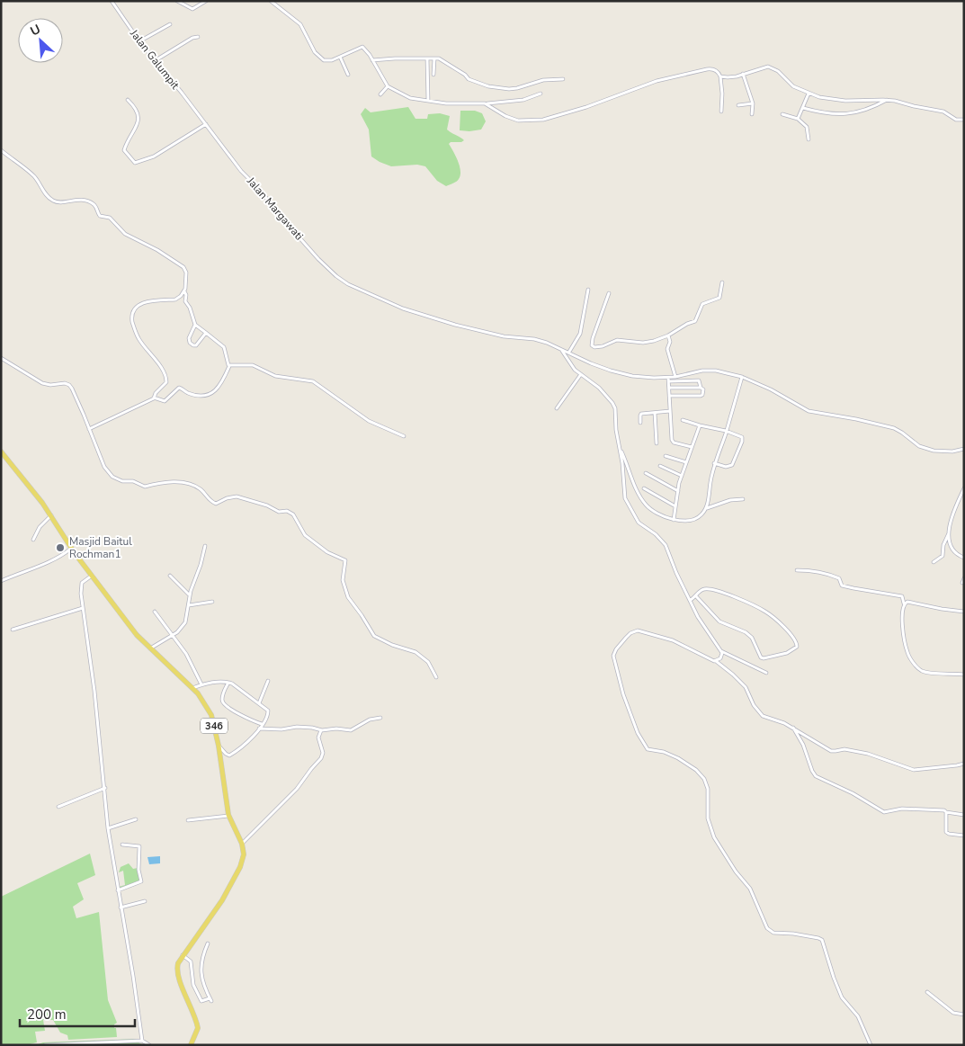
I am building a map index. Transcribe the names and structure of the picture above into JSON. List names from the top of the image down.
{
  "streets": {
    "main road": ["346"],
    "street": ["Jalan Galumpit", "Jalan Margawati"]
  },
  "crossings": [
    ["Jalan Galumpit", "Jalan Margawati"]
  ],
  "places": ["Masjid Baitul Rochman1"],
  "scale_bar": "200 m",
  "north": "top left"
}
